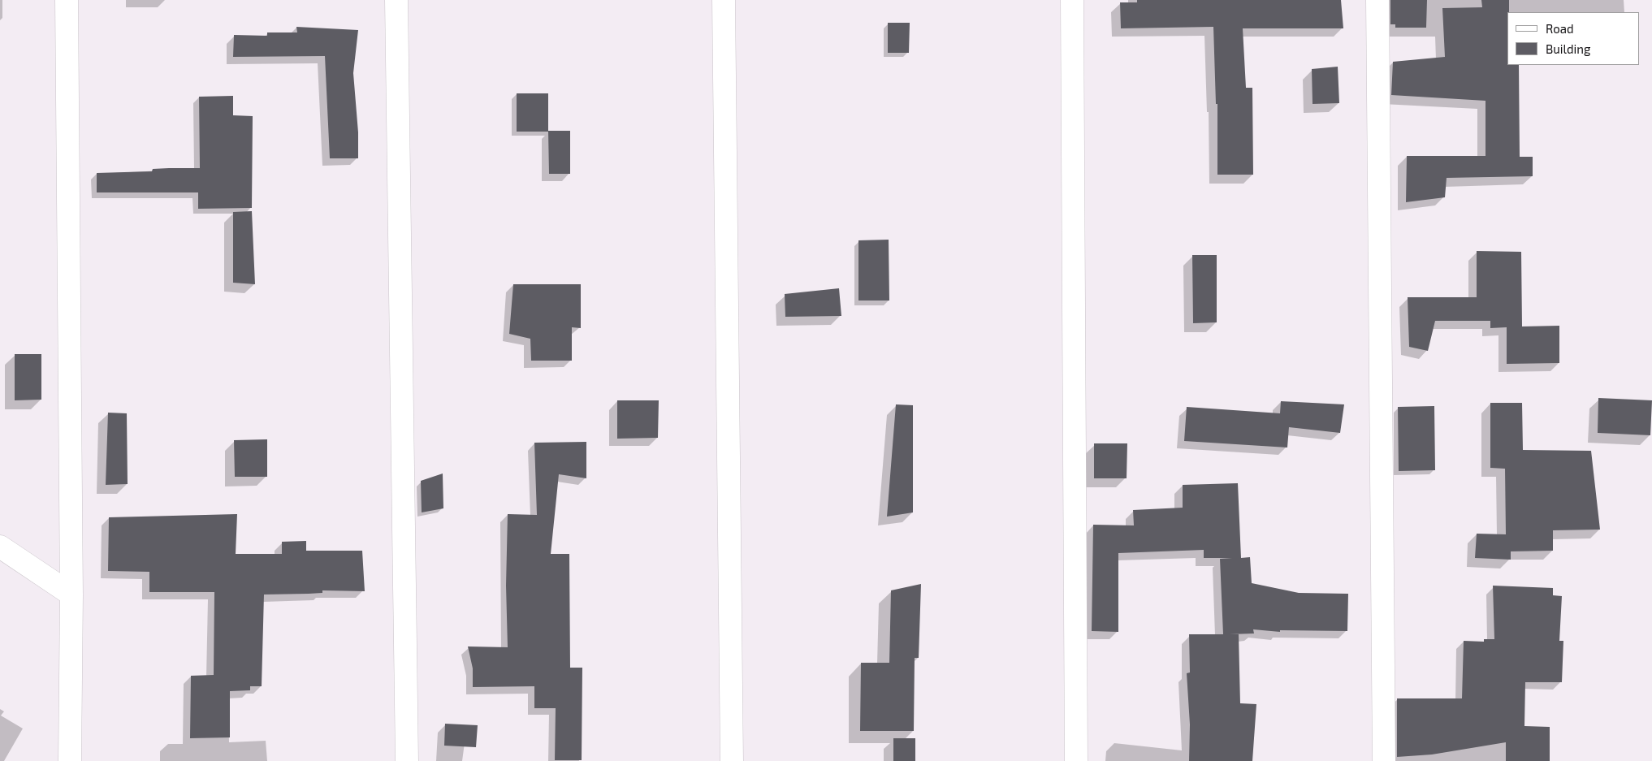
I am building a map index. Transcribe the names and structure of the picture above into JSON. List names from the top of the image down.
{
  "legend": ["Road", "Building"]
}
